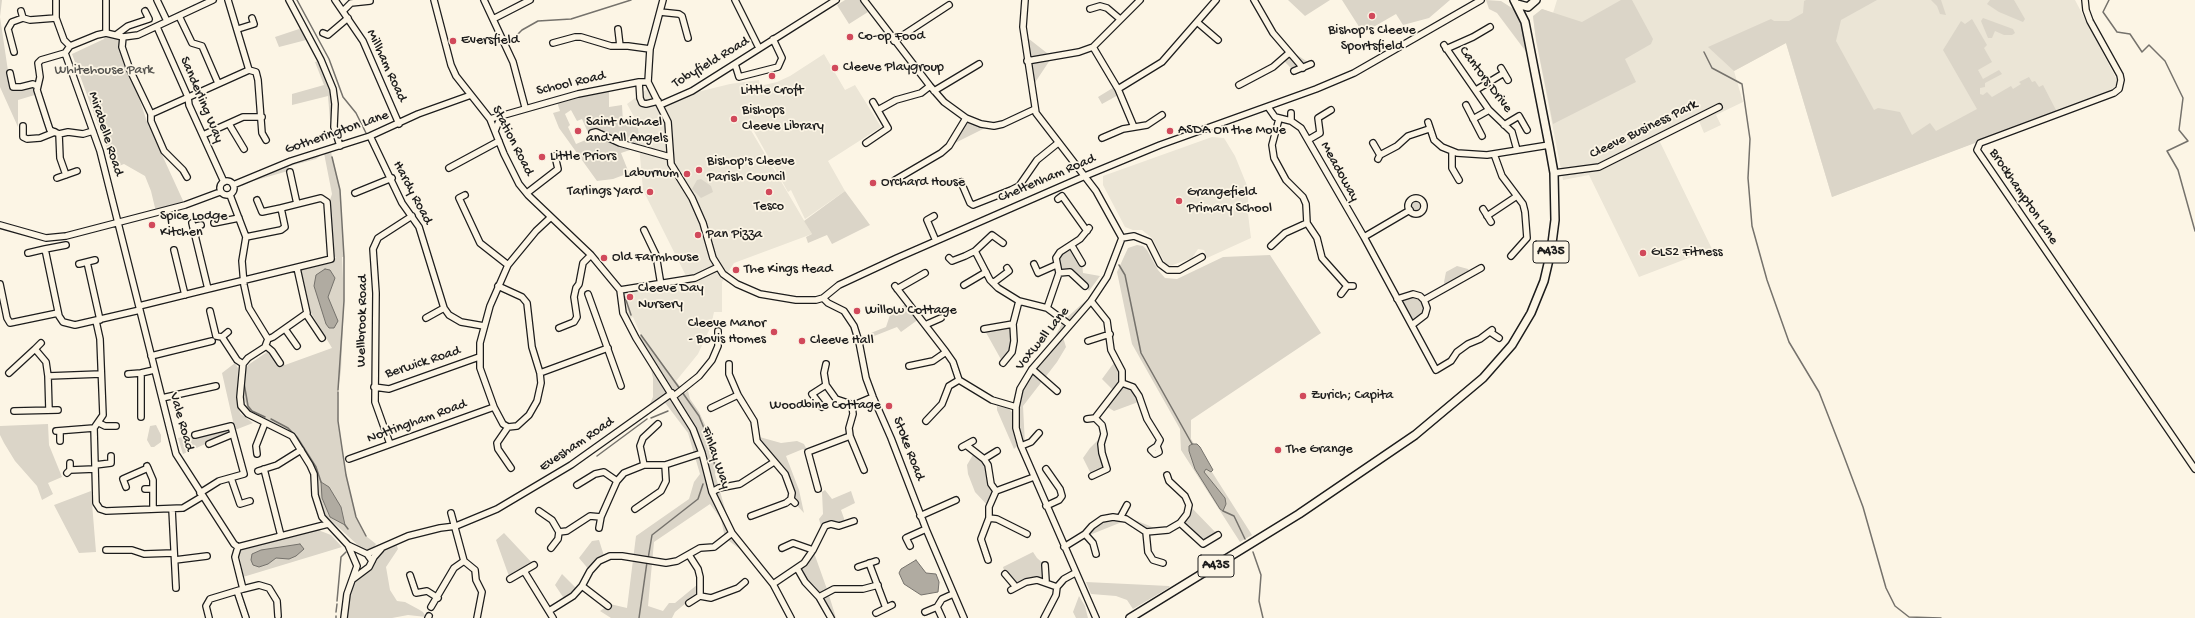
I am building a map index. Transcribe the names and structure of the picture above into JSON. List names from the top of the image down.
{
  "streets": {
    "main road": ["A435"],
    "street": [
      "Tobyfield Road",
      "Millham Road",
      "Cantors Drive",
      "School Road",
      "Sanderling Way",
      "Cleeve Business Park",
      "Gotherington Lane",
      "Mirabelle Road",
      "Station Road",
      "Meadoway",
      "Cheltenham Road",
      "Hardy Road",
      "Brockhampton Lane",
      "Wellbrook Road",
      "Voxwell Lane",
      "Berwick Road",
      "Vale Road",
      "Nottingham Road",
      "Evesham Road",
      "Stoke Road",
      "Finlay Way"
    ]
  },
  "crossings": [
    ["Millham Road", "Gotherington Lane"],
    ["School Road", "Station Road"],
    ["Sanderling Way", "Gotherington Lane"],
    ["Cleeve Business Park", "A435"],
    ["Gotherington Lane", "Station Road"],
    ["Gotherington Lane", "Hardy Road"],
    ["Mirabelle Road", "Vale Road"],
    ["Cheltenham Road", "Stoke Road"],
    ["Hardy Road", "Wellbrook Road"],
    ["Wellbrook Road", "Berwick Road"],
    ["Wellbrook Road", "Nottingham Road"],
    ["Evesham Road", "Finlay Way"]
  ],
  "parks": ["Whitehouse Park"],
  "places": [
    "Bishop's Cleeve Sportsfield",
    "Co-op Food",
    "Eversfield",
    "Cleeve Playgroup",
    "Little Croft",
    "Bishops Cleeve Library",
    "Saint Michael and All Angels",
    "ASDA On the Move",
    "Little Priors",
    "Bishop's Cleeve Parish Council",
    "Laburnum",
    "Orchard House",
    "Tarlings Yard",
    "Tesco",
    "Grangefield Primary School",
    "Spice Lodge Kitchen",
    "Pan Pizza",
    "GL52 Fitness",
    "Old Farmhouse",
    "The Kings Head",
    "Cleeve Day Nursery",
    "Willow Cottage",
    "Cleeve Manor - Bovis Homes",
    "Cleeve Hall",
    "Zurich; Capita",
    "Woodbine Cottage",
    "The Grange"
  ]
}
